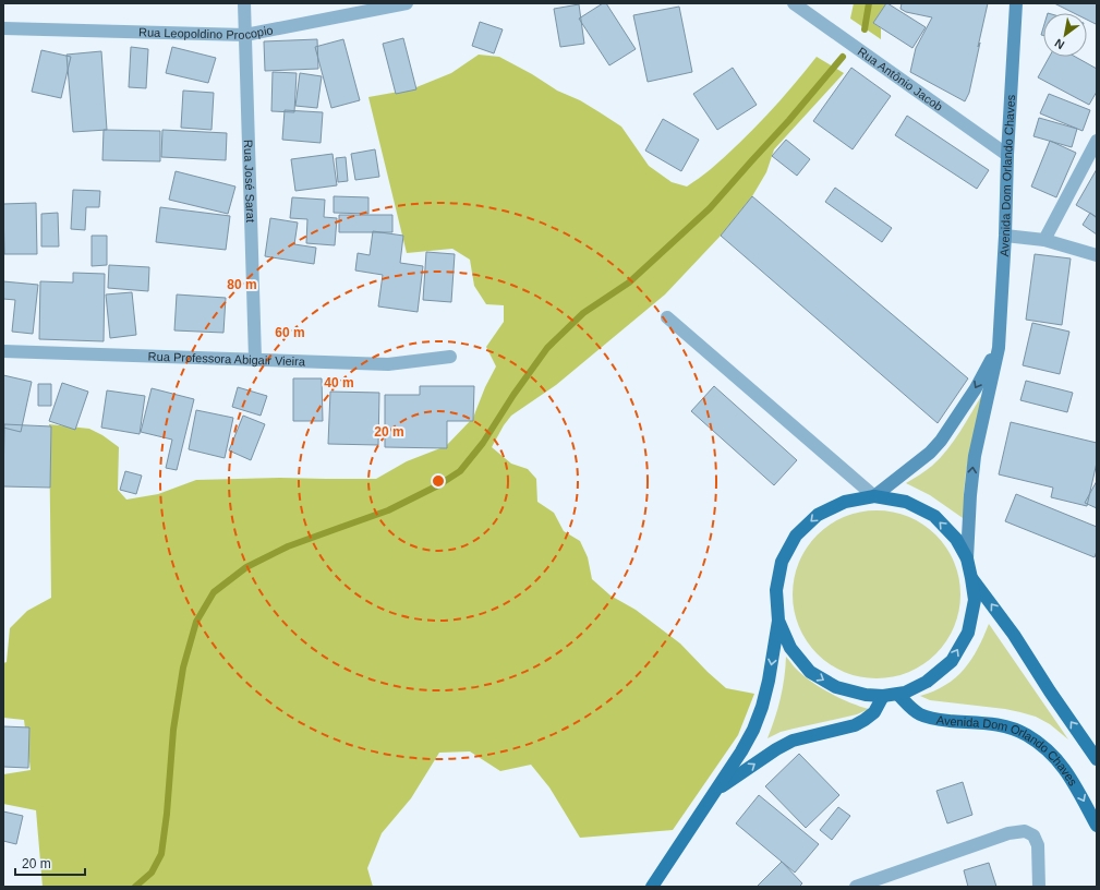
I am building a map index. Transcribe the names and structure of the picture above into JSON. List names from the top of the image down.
{
  "streets": {
    "main road": ["Avenida Dom Orlando Chaves"],
    "street": [
      "Rua Leopoldino Procopio",
      "Rua Antônio Jacob",
      "Rua José Sarat",
      "Rua Professora Abigair Vieira"
    ]
  },
  "crossings": [
    ["Rua Leopoldino Procopio", "Rua José Sarat"],
    ["Rua Antônio Jacob", "Avenida Dom Orlando Chaves"],
    ["Rua José Sarat", "Rua Professora Abigair Vieira"]
  ],
  "scale_bar": "20 m",
  "north": "bottom left",
  "rings": [
    "80 m",
    "60 m",
    "40 m",
    "20 m"
  ]
}
